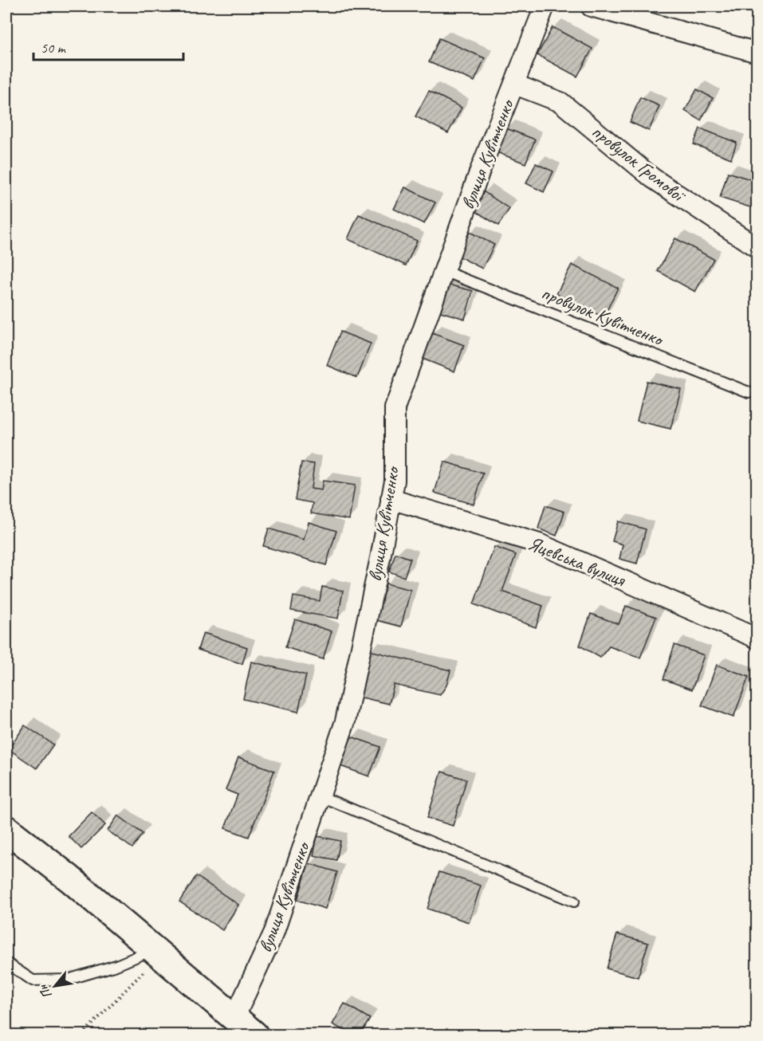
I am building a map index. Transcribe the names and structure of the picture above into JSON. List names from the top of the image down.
{
  "streets": {
    "street": ["вулиця Кувітченко", "провулок Громової", "Яцевська вулиця"],
    "lane": ["провулок Кувітченко"]
  },
  "crossings": [
    ["вулиця Кувітченко", "провулок Громової"],
    ["вулиця Кувітченко", "провулок Кувітченко"],
    ["вулиця Кувітченко", "Яцевська вулиця"]
  ],
  "scale_bar": "50 m",
  "north": "bottom left"
}
